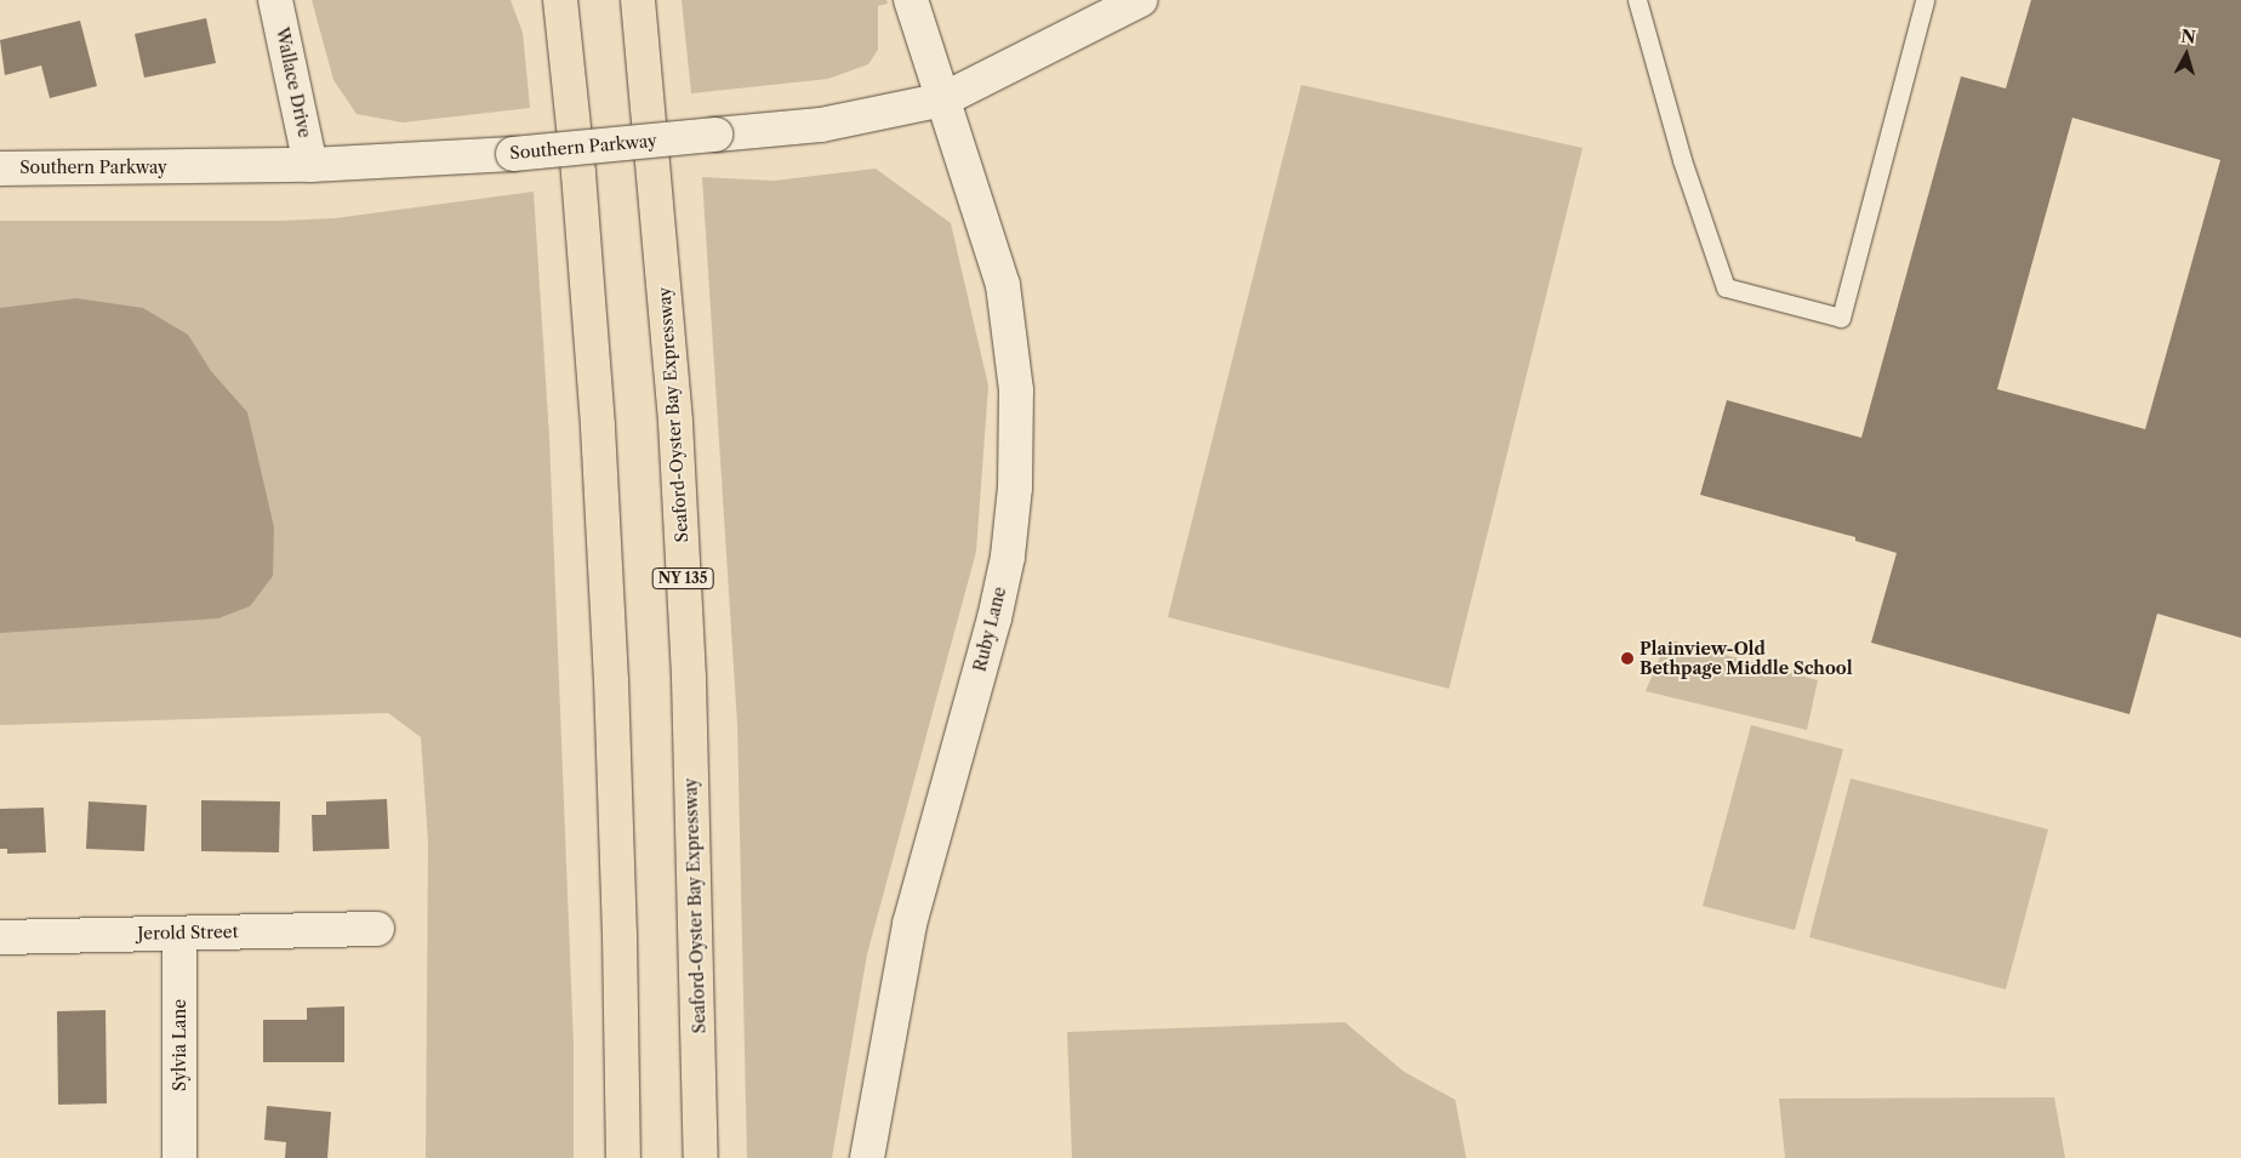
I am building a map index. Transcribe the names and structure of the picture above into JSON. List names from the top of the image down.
{
  "streets": {
    "highway": ["Seaford-Oyster Bay Expressway", "NY 135"],
    "street": [
      "Wallace Drive",
      "Southern Parkway",
      "Ruby Lane",
      "Jerold Street",
      "Sylvia Lane"
    ]
  },
  "crossings": [
    ["Wallace Drive", "Southern Parkway"],
    ["Southern Parkway", "Ruby Lane"],
    ["Jerold Street", "Sylvia Lane"]
  ],
  "places": ["Plainview-Old Bethpage Middle School"],
  "north": "top"
}
